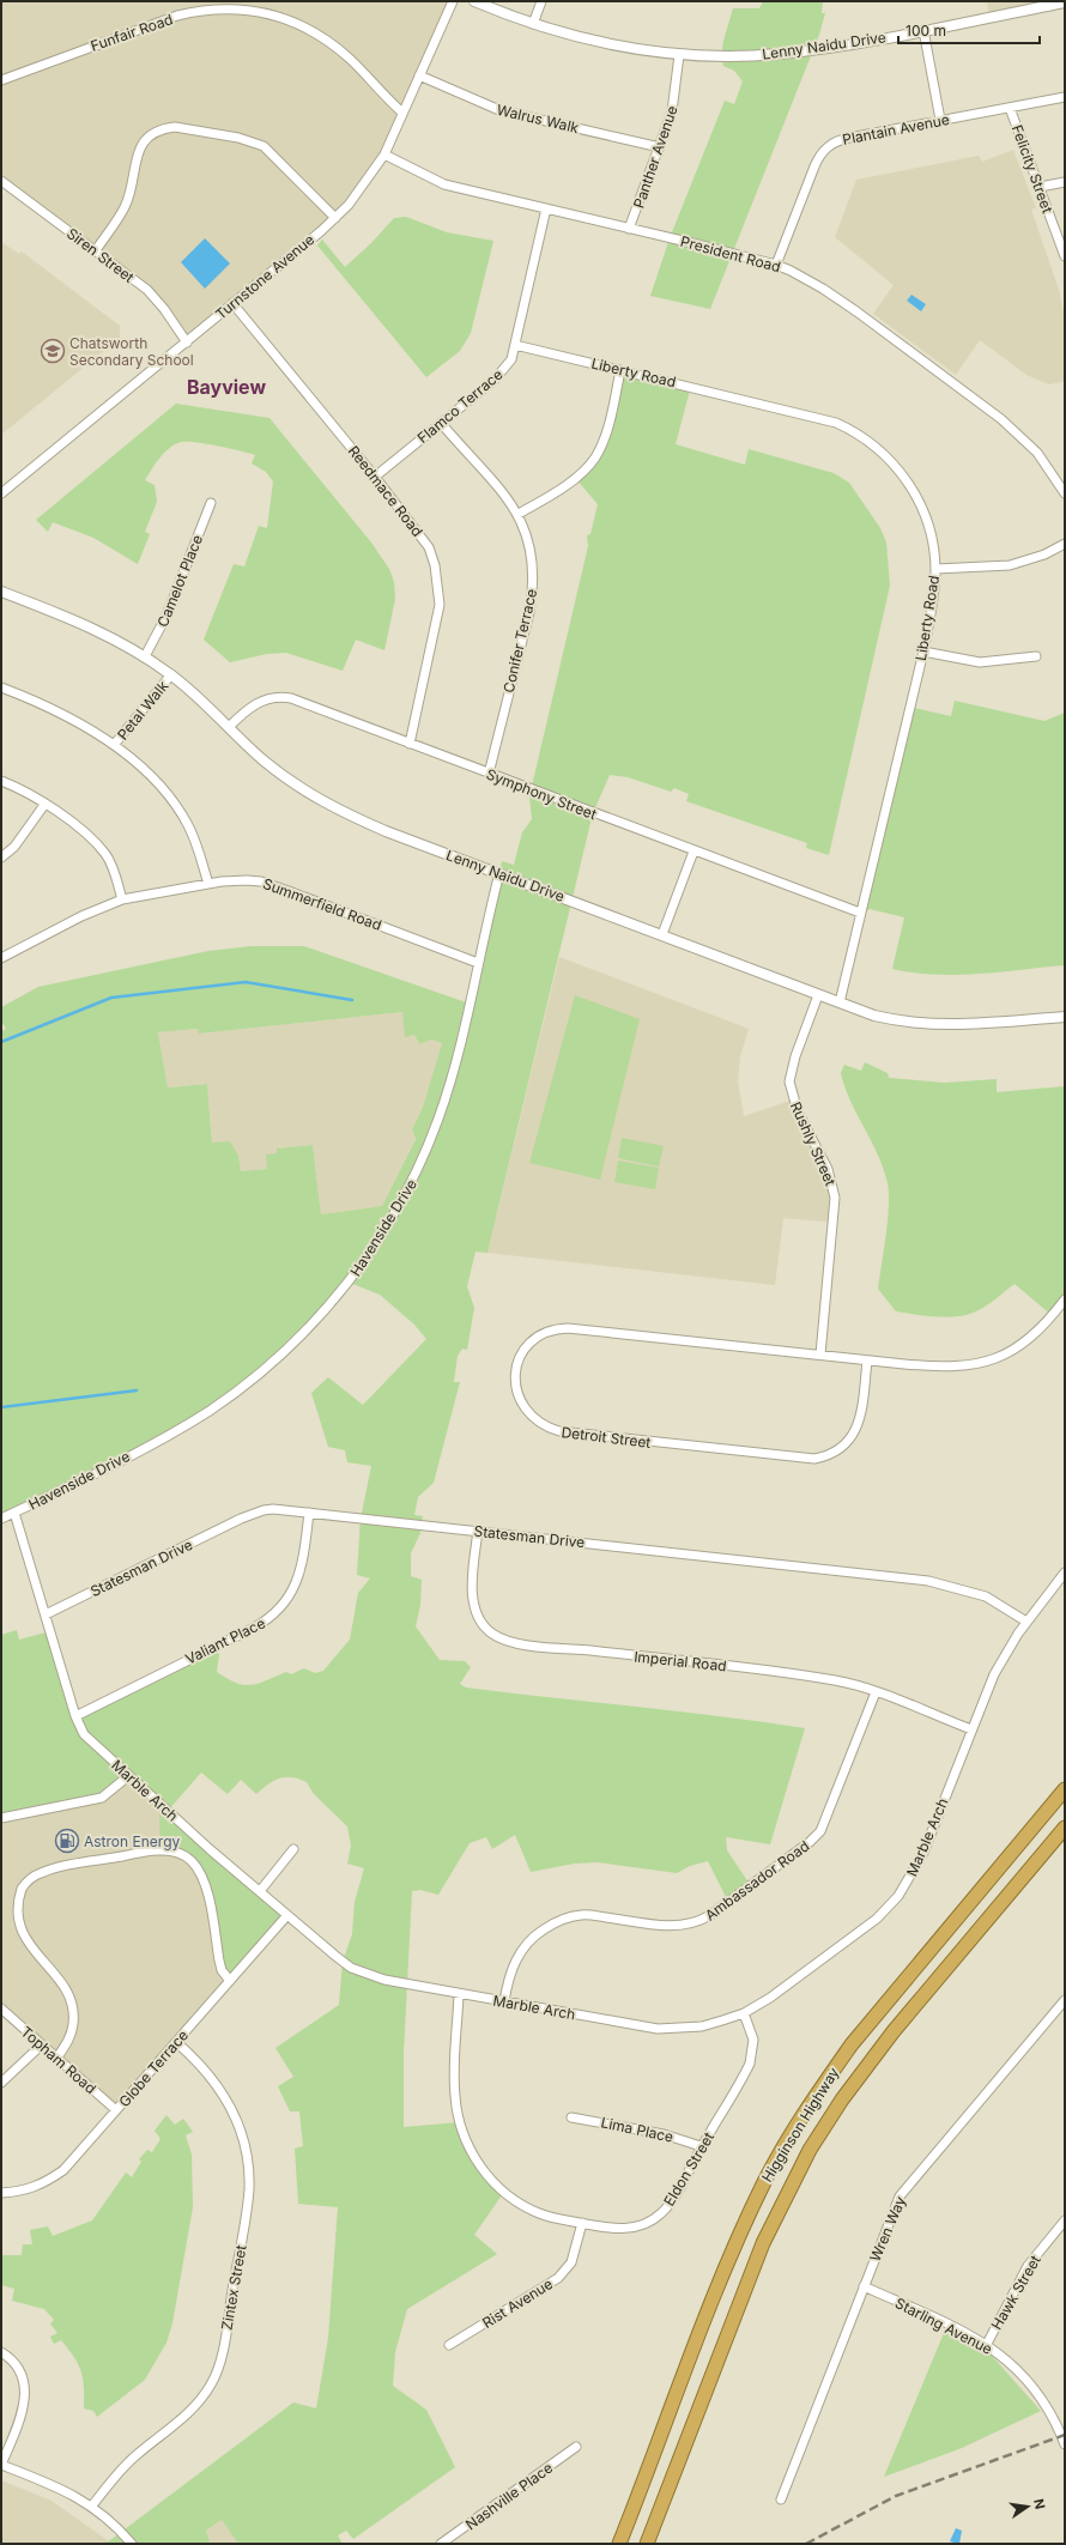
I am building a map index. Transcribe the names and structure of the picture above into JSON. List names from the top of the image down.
{
  "streets": {
    "highway": ["Higginson Highway"],
    "street": [
      "Funfair Road",
      "Lenny Naidu Drive",
      "Walrus Walk",
      "Plantain Avenue",
      "Panther Avenue",
      "Felicity Street",
      "President Road",
      "Siren Street",
      "Turnstone Avenue",
      "Liberty Road",
      "Flamco Terrace",
      "Reedmace Road",
      "Camelot Place",
      "Conifer Terrace",
      "Petal Walk",
      "Symphony Street",
      "Summerfield Road",
      "Rushly Street",
      "Havenside Drive",
      "Detroit Street",
      "Statesman Drive",
      "Valiant Place",
      "Imperial Road",
      "Marble Arch",
      "Ambassador Road",
      "Topham Road",
      "Globe Terrace",
      "Lima Place",
      "Eldon Street",
      "Wren Way",
      "Zintex Street",
      "Hawk Street",
      "Rist Avenue",
      "Starling Avenue",
      "Nashville Place"
    ]
  },
  "crossings": [
    ["Funfair Road", "Turnstone Avenue"],
    ["Lenny Naidu Drive", "Panther Avenue"],
    ["Lenny Naidu Drive", "Liberty Road"],
    ["Lenny Naidu Drive", "Camelot Place"],
    ["Lenny Naidu Drive", "Petal Walk"],
    ["Lenny Naidu Drive", "Symphony Street"],
    ["Lenny Naidu Drive", "Rushly Street"],
    ["Lenny Naidu Drive", "Havenside Drive"],
    ["Walrus Walk", "Panther Avenue"],
    ["Walrus Walk", "Turnstone Avenue"],
    ["Plantain Avenue", "Felicity Street"],
    ["Plantain Avenue", "President Road"],
    ["Panther Avenue", "President Road"],
    ["President Road", "Turnstone Avenue"],
    ["President Road", "Flamco Terrace"],
    ["Siren Street", "Turnstone Avenue"],
    ["Turnstone Avenue", "Reedmace Road"],
    ["Liberty Road", "Flamco Terrace"],
    ["Liberty Road", "Symphony Street"],
    ["Flamco Terrace", "Reedmace Road"],
    ["Flamco Terrace", "Conifer Terrace"],
    ["Reedmace Road", "Symphony Street"],
    ["Conifer Terrace", "Symphony Street"],
    ["Summerfield Road", "Havenside Drive"],
    ["Rushly Street", "Detroit Street"],
    ["Havenside Drive", "Marble Arch"],
    ["Statesman Drive", "Valiant Place"],
    ["Statesman Drive", "Imperial Road"],
    ["Statesman Drive", "Marble Arch"],
    ["Valiant Place", "Marble Arch"],
    ["Imperial Road", "Marble Arch"],
    ["Imperial Road", "Ambassador Road"],
    ["Marble Arch", "Ambassador Road"],
    ["Marble Arch", "Globe Terrace"],
    ["Marble Arch", "Eldon Street"],
    ["Topham Road", "Globe Terrace"],
    ["Globe Terrace", "Zintex Street"],
    ["Lima Place", "Eldon Street"],
    ["Eldon Street", "Rist Avenue"],
    ["Wren Way", "Starling Avenue"],
    ["Hawk Street", "Starling Avenue"]
  ],
  "districts": ["Bayview"],
  "places": {
    "school or university": ["Chatsworth Secondary School"],
    "fuel station": ["Astron Energy"]
  },
  "scale_bar": "100 m",
  "north": "right"
}
